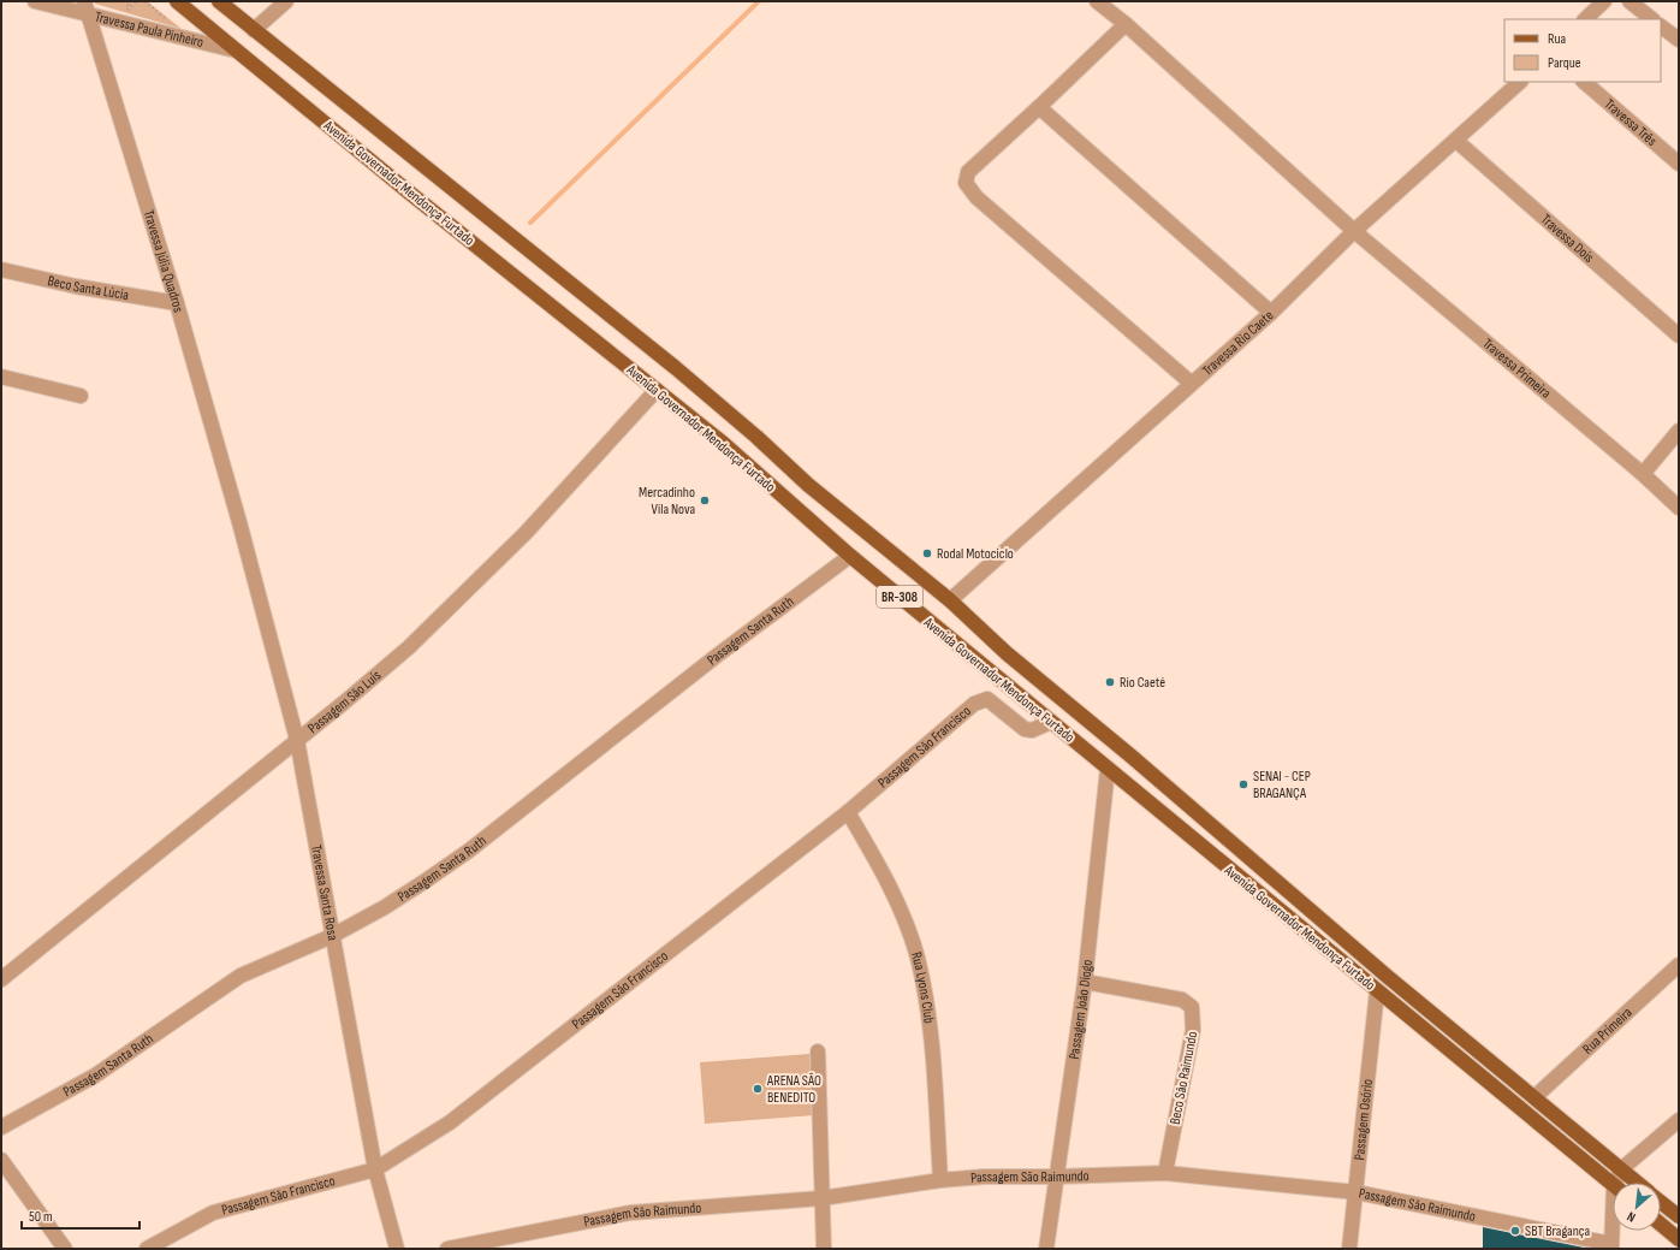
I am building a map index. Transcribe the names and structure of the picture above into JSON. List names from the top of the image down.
{
  "streets": {
    "main road": ["Avenida Governador Mendonça Furtado", "BR-308"],
    "street": [
      "Travessa Paula Pinheiro",
      "Travessa Três",
      "Travessa Dois",
      "Travessa Júlia Quadros",
      "Beco Santa Lúcia",
      "Travessa Rio Caete",
      "Travessa Primeira",
      "Passagem Santa Ruth",
      "Passagem São Luís",
      "Passagem São Francisco",
      "Travessa Santa Rosa",
      "Rua Lyons Club",
      "Passagem João Diogo",
      "Rua Primeira",
      "Beco São Raimundo",
      "Passagem Osório",
      "Passagem São Raimundo"
    ]
  },
  "crossings": [
    ["Travessa Paula Pinheiro", "Avenida Governador Mendonça Furtado"],
    ["Travessa Paula Pinheiro", "Travessa Júlia Quadros"],
    ["Avenida Governador Mendonça Furtado", "Travessa Rio Caete"],
    ["Avenida Governador Mendonça Furtado", "Passagem Santa Ruth"],
    ["Avenida Governador Mendonça Furtado", "Passagem São Luís"],
    ["Avenida Governador Mendonça Furtado", "Passagem São Francisco"],
    ["Avenida Governador Mendonça Furtado", "Passagem João Diogo"],
    ["Avenida Governador Mendonça Furtado", "Rua Primeira"],
    ["Avenida Governador Mendonça Furtado", "Passagem Osório"],
    ["Travessa Dois", "Travessa Rio Caete"],
    ["Travessa Júlia Quadros", "Beco Santa Lúcia"],
    ["Travessa Júlia Quadros", "Travessa Santa Rosa"],
    ["Travessa Rio Caete", "Travessa Primeira"],
    ["Passagem Santa Ruth", "Travessa Santa Rosa"],
    ["Passagem São Luís", "Travessa Santa Rosa"],
    ["Passagem São Francisco", "Travessa Santa Rosa"],
    ["Passagem São Francisco", "Rua Lyons Club"],
    ["Rua Lyons Club", "Passagem São Raimundo"],
    ["Passagem João Diogo", "Beco São Raimundo"],
    ["Passagem João Diogo", "Passagem São Raimundo"],
    ["Beco São Raimundo", "Passagem São Raimundo"],
    ["Passagem Osório", "Passagem São Raimundo"]
  ],
  "places": [
    "Mercadinho Vila Nova",
    "Rodal Motociclo",
    "Rio Caeté",
    "SENAI - CEP BRAGANÇA",
    "ARENA SÃO BENEDITO",
    "SBT Bragança"
  ],
  "legend": ["Rua", "Parque"],
  "scale_bar": "50 m",
  "north": "bottom left"
}
